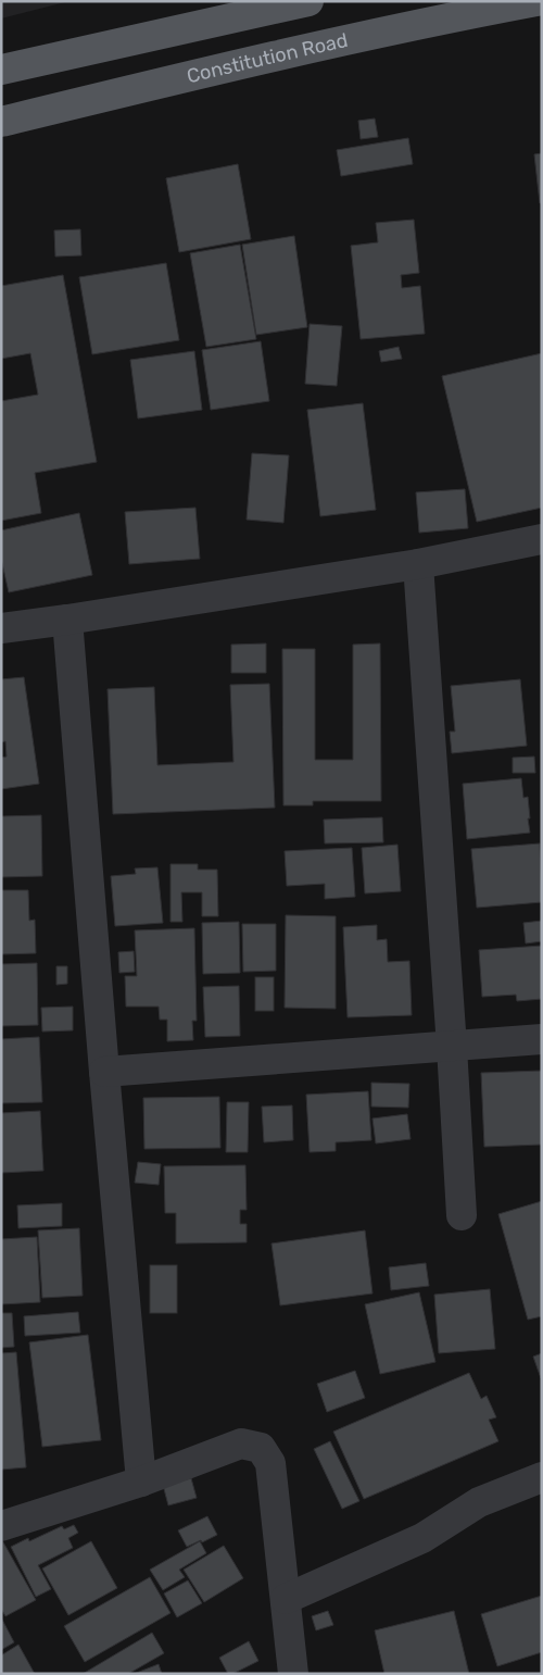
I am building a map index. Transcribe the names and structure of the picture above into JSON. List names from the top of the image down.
{
  "streets": {
    "main road": ["Constitution Road"]
  }
}
